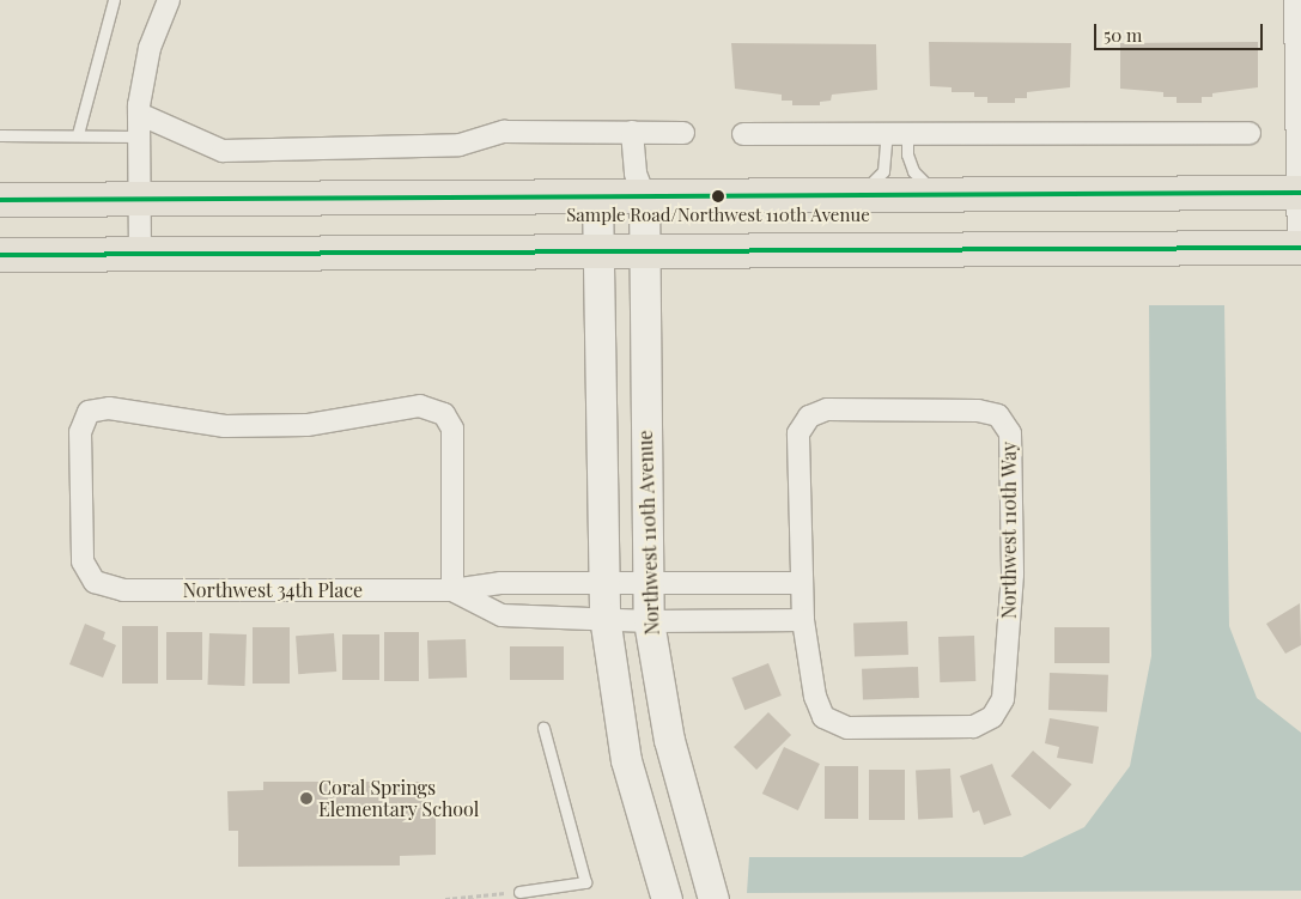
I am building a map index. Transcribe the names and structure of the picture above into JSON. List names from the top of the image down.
{
  "streets": {
    "street": ["Northwest 110th Way", "Northwest 110th Avenue", "Northwest 34th Place"]
  },
  "crossings": [
    ["Northwest 110th Way", "Northwest 34th Place"],
    ["Northwest 110th Avenue", "Northwest 34th Place"]
  ],
  "places": ["Sample Road/Northwest 110th Avenue", "Coral Springs Elementary School"],
  "scale_bar": "50 m"
}
